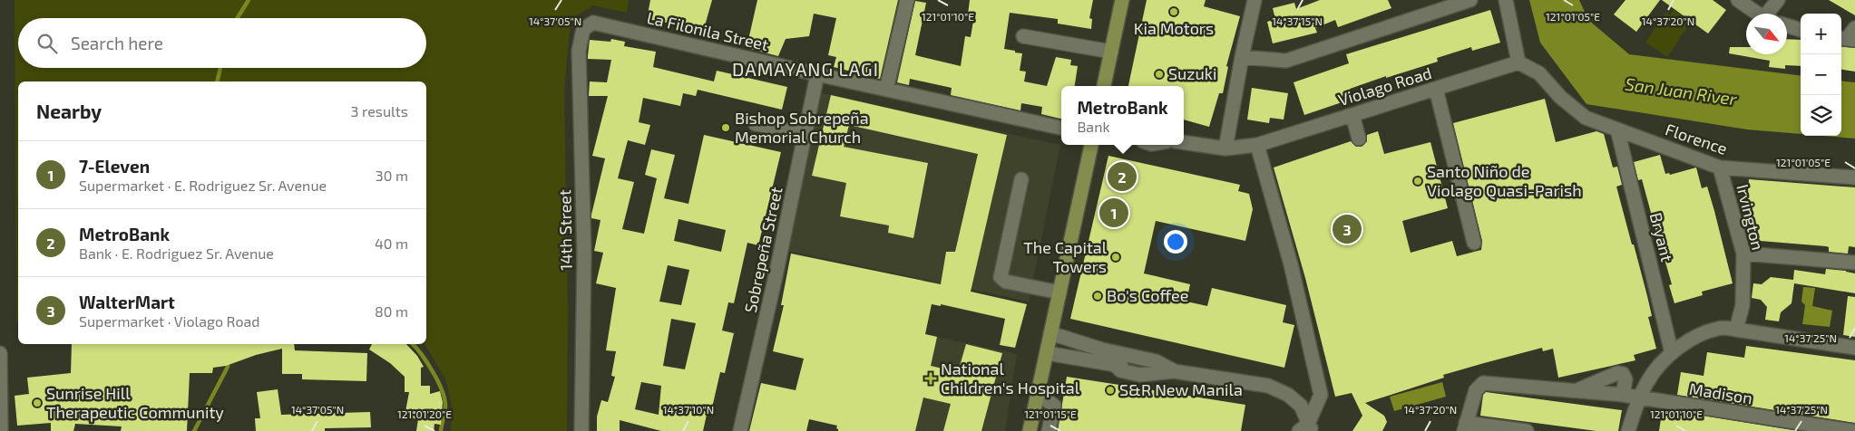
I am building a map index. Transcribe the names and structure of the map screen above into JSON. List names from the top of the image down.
{
  "streets": {
    "street": [
      "La Filonila Street",
      "Violago Road",
      "Florence",
      "Irvington",
      "14th Street",
      "Bryant",
      "Sobrepeña Street",
      "Madison"
    ]
  },
  "crossings": [
    ["La Filonila Street", "14th Street"],
    ["La Filonila Street", "Sobrepeña Street"],
    ["Violago Road", "Florence"],
    ["Florence", "Irvington"],
    ["Florence", "Bryant"]
  ],
  "districts": ["DAMAYANG LAGI"],
  "water": ["San Juan River"],
  "places": {
    "other": [
      "Kia Motors",
      "Suzuki",
      "Bishop Sobrepeña Memorial Church",
      "Santo Niño de Violago Quasi-Parish",
      "The Capital Towers",
      "Bo's Coffee",
      "S&R New Manila",
      "Sunrise Hill Therapeutic Community"
    ],
    "health": ["National Children's Hospital"]
  },
  "north": "bottom right",
  "page": {
    "map_buttons": ["+", "−"],
    "search": "Search here",
    "heading": ["Nearby", "3 results"],
    "popup": ["MetroBank", "Bank"],
    "list": [
      {
        "mark": "1",
        "name": "7-Eleven",
        "note": "Supermarket · E. Rodriguez Sr. Avenue",
        "value": "30 m"
      },
      {
        "mark": "2",
        "name": "MetroBank",
        "note": "Bank · E. Rodriguez Sr. Avenue",
        "value": "40 m"
      },
      {
        "mark": "3",
        "name": "WalterMart",
        "note": "Supermarket · Violago Road",
        "value": "80 m"
      }
    ],
    "pins": ["2", "1", "3"]
  },
  "coordinates": [
    "121°01'10\"E",
    "121°01'05\"E",
    "14°37'05\"N",
    "14°37'15\"N",
    "14°37'20\"N",
    "14°37'25\"N",
    "14°37'10\"N",
    "121°01'20\"E",
    "121°01'15\"E"
  ]
}
